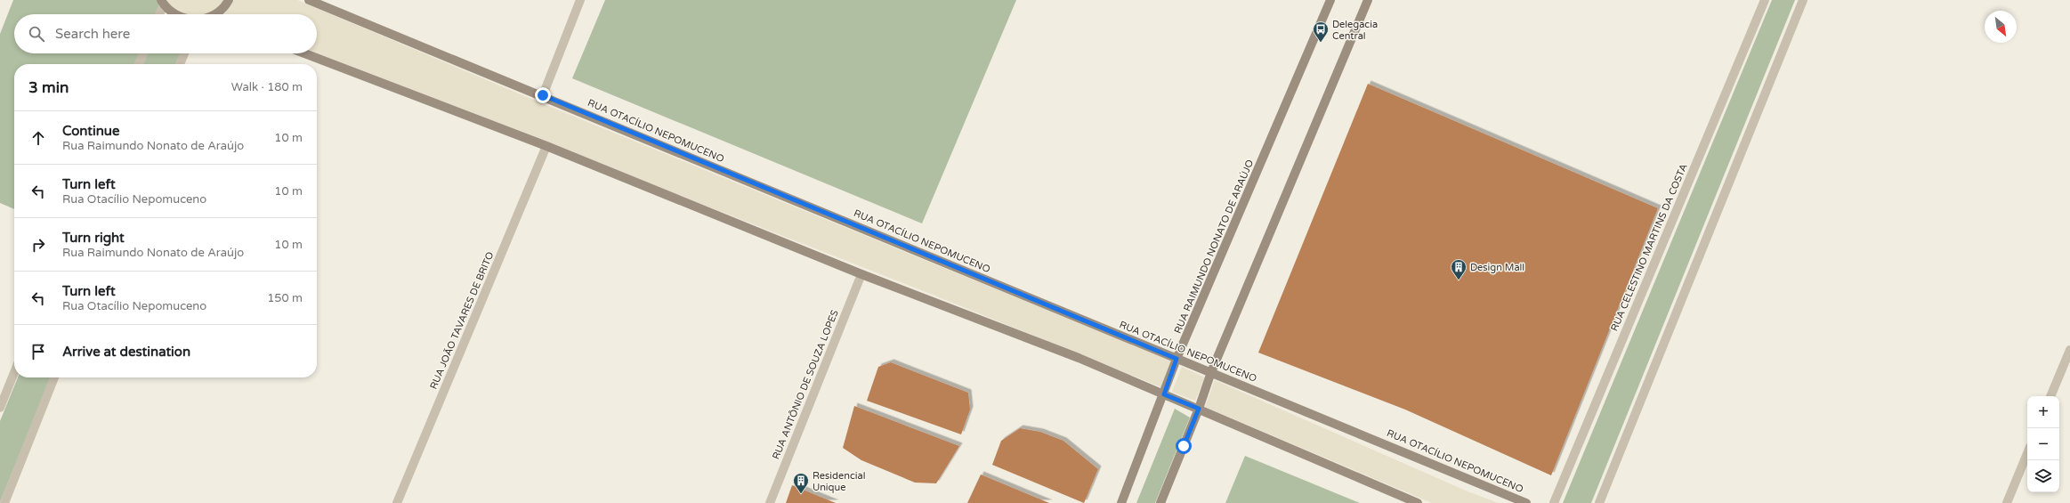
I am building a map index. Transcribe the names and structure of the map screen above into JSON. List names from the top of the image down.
{
  "streets": {
    "street": [
      "RUA OTACÍLIO NEPOMUCENO",
      "RUA RAIMUNDO NONATO DE ARAÚJO",
      "RUA CELESTINO MARTINS DA COSTA",
      "RUA JOÃO TAVARES DE BRITO",
      "RUA ANTÔNIO DE SOUZA LOPES"
    ]
  },
  "crossings": [
    ["RUA OTACÍLIO NEPOMUCENO", "RUA RAIMUNDO NONATO DE ARAÚJO"]
  ],
  "places": {
    "bus stop": ["Delegacia Central"],
    "building": ["Design Mall", "Residencial Unique"]
  },
  "north": "bottom right",
  "page": {
    "search": "Search here",
    "heading": ["3 min", "Walk · 180 m"],
    "list": [
      ["Continue", "Rua Raimundo Nonato de Araújo", "10 m"],
      ["Turn left", "Rua Otacílio Nepomuceno", "10 m"],
      ["Turn right", "Rua Raimundo Nonato de Araújo", "10 m"],
      ["Turn left", "Rua Otacílio Nepomuceno", "150 m"],
      "Arrive at destination"
    ],
    "map_buttons": ["+", "−"]
  }
}
